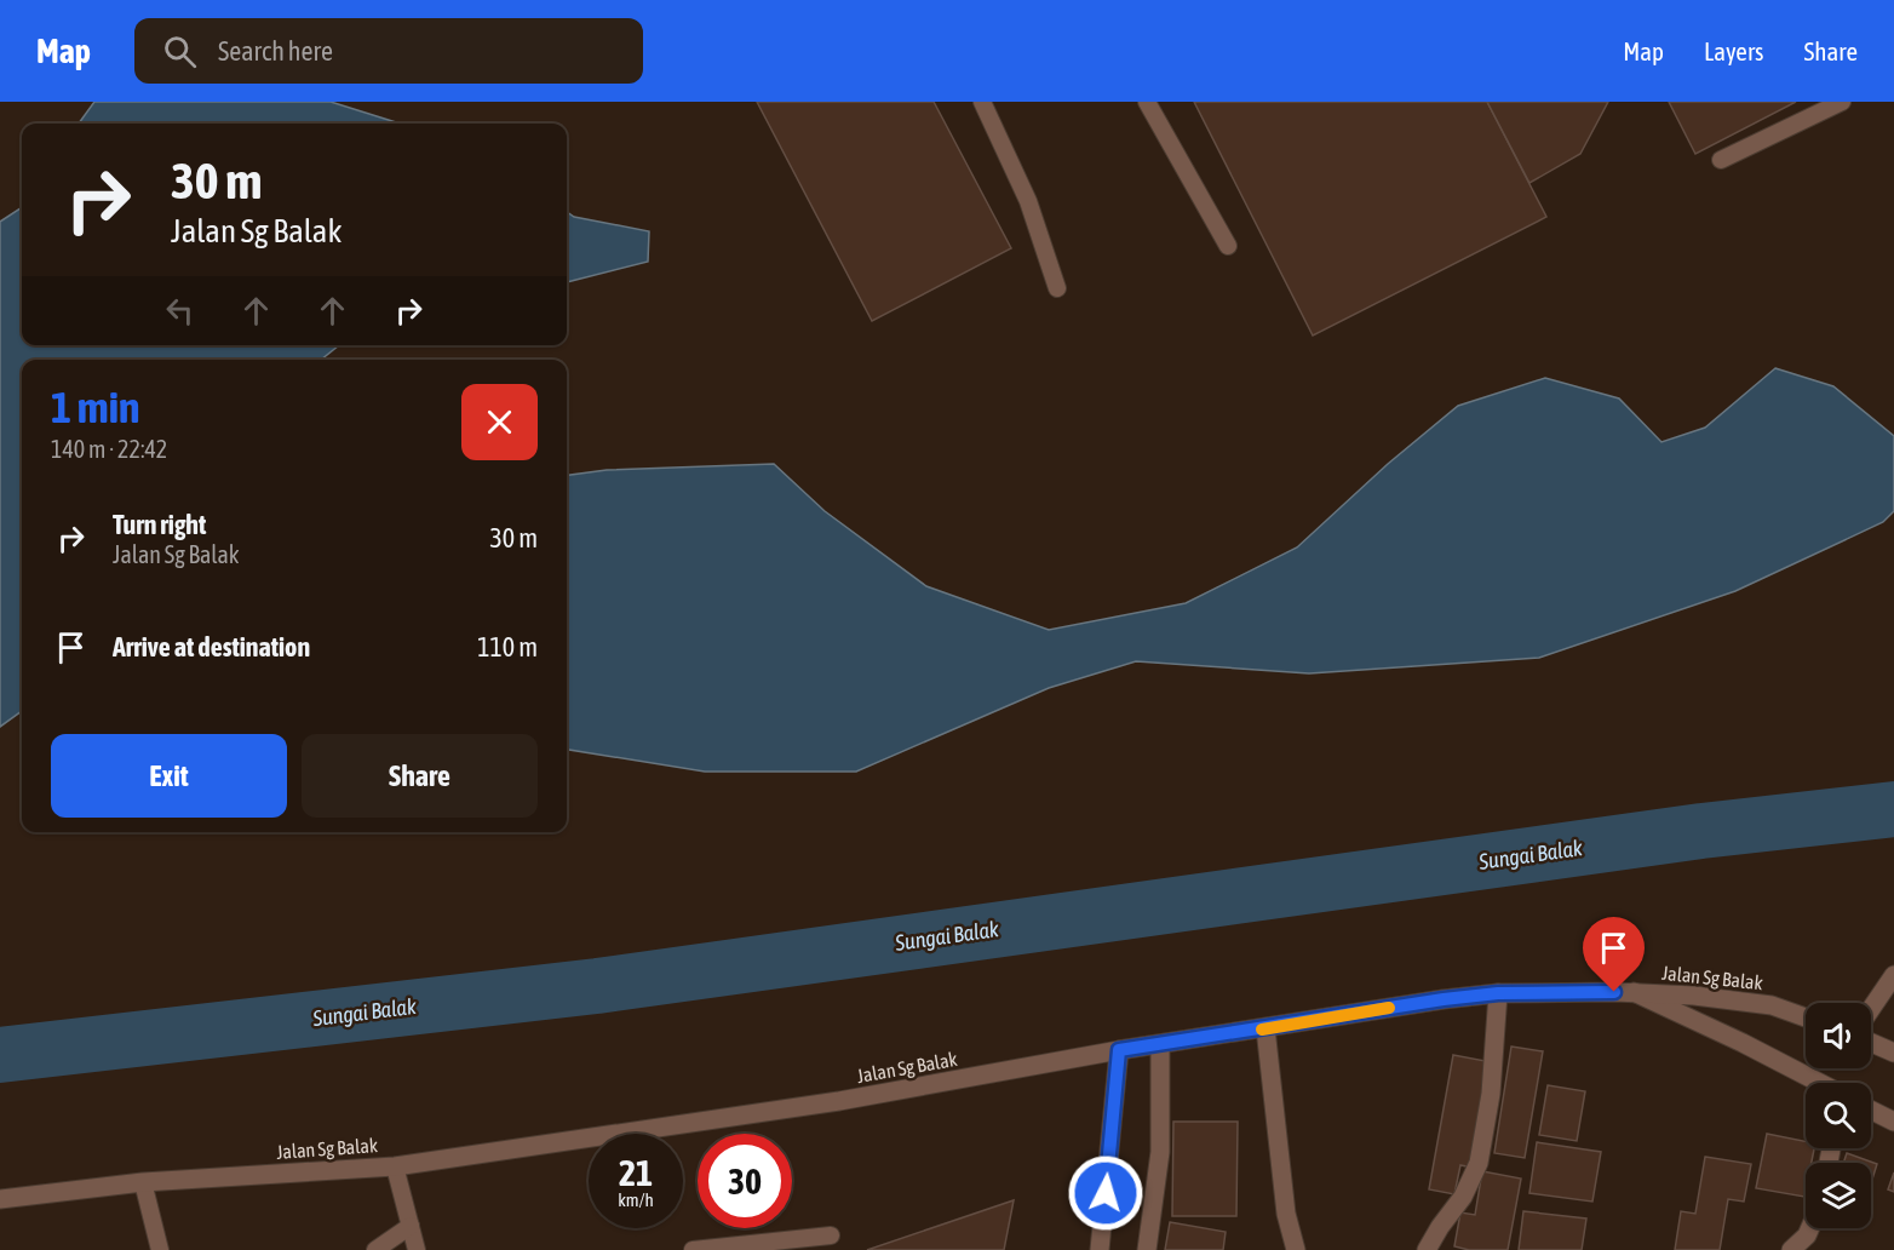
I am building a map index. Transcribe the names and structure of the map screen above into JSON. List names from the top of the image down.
{
  "streets": {
    "street": ["Jalan Sg Balak"]
  },
  "water": ["Sungai Balak"],
  "page": {
    "header": "Map",
    "search": "Search here",
    "nav": ["Map", "Layers", "Share"],
    "turn": ["30 m", "Jalan Sg Balak"],
    "heading": ["1 min", "140 m · 22:42"],
    "list": [
      {
        "name": "Turn right",
        "note": "Jalan Sg Balak",
        "value": "30 m"
      },
      {
        "name": "Arrive at destination",
        "value": "110 m"
      }
    ],
    "buttons": ["Exit", "Share"],
    "speed": "21 km/h",
    "limit": "30"
  }
}
